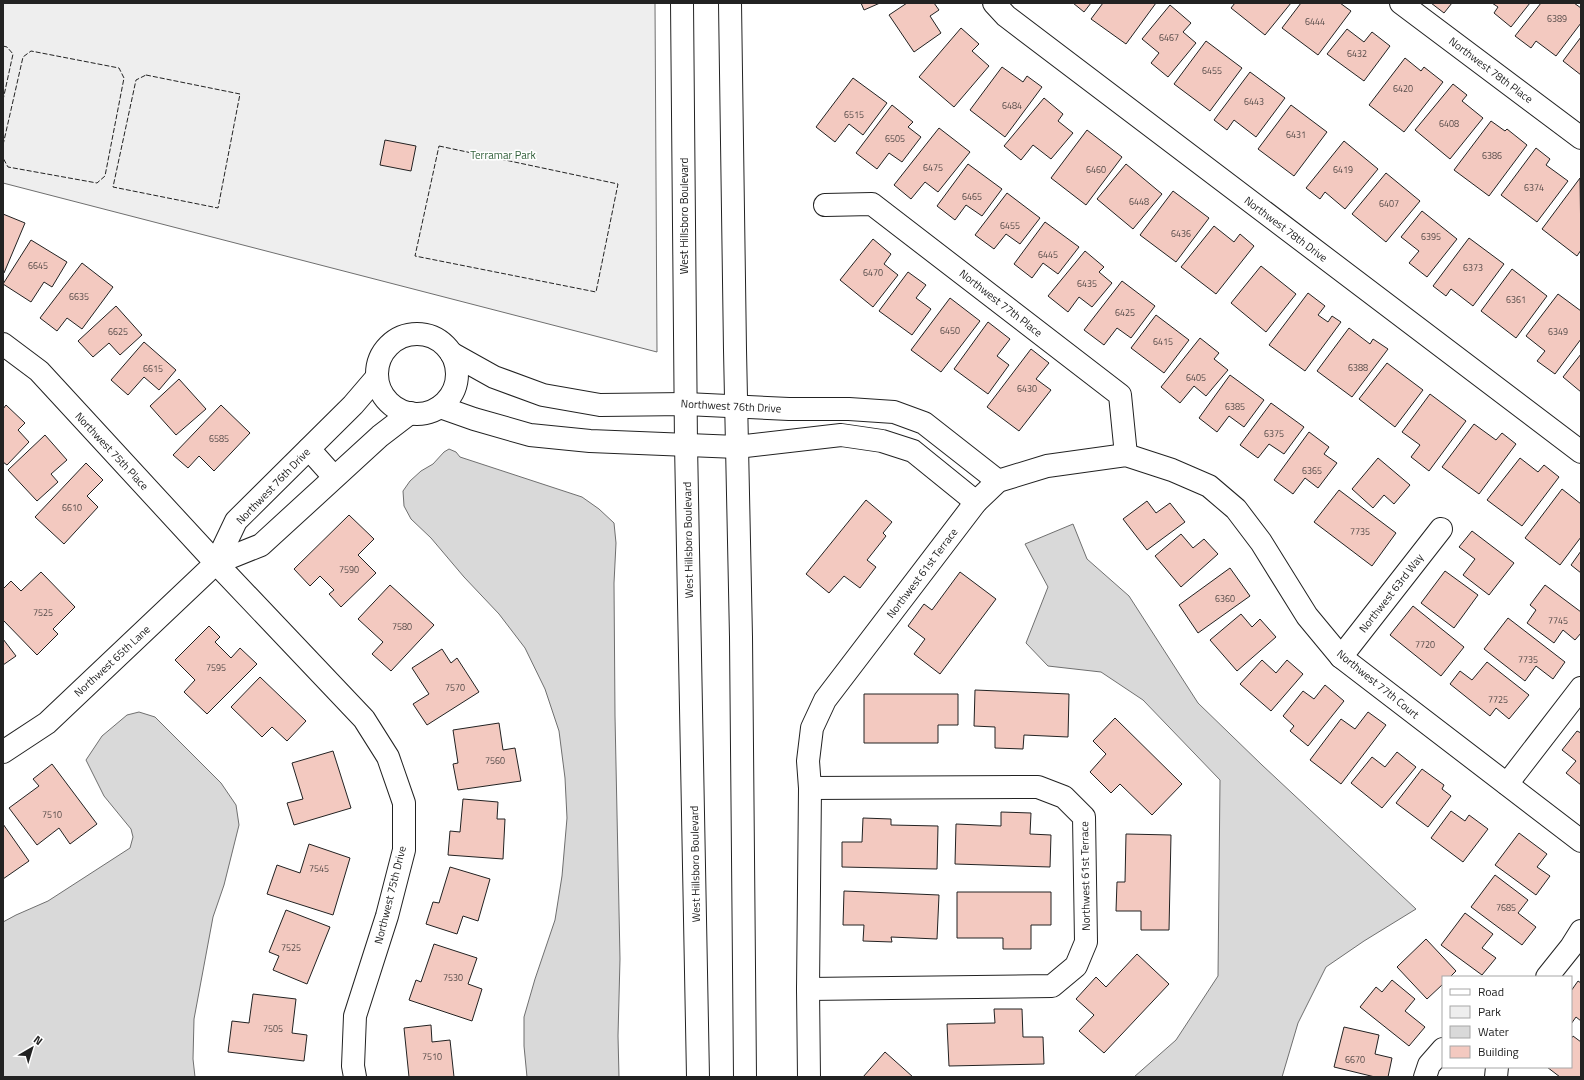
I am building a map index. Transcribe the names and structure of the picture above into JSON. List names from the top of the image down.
{
  "streets": {
    "street": [
      "Northwest 78th Place",
      "West Hillsboro Boulevard",
      "Northwest 78th Drive",
      "Northwest 77th Place",
      "Northwest 76th Drive",
      "Northwest 75th Place",
      "Northwest 61st Terrace",
      "Northwest 63rd Way",
      "Northwest 65th Lane",
      "Northwest 77th Court",
      "Northwest 75th Drive"
    ]
  },
  "crossings": [
    ["West Hillsboro Boulevard", "Northwest 76th Drive"],
    ["Northwest 77th Place", "Northwest 61st Terrace"],
    ["Northwest 77th Place", "Northwest 77th Court"],
    ["Northwest 76th Drive", "Northwest 75th Place"],
    ["Northwest 76th Drive", "Northwest 61st Terrace"],
    ["Northwest 76th Drive", "Northwest 65th Lane"],
    ["Northwest 76th Drive", "Northwest 75th Drive"],
    ["Northwest 75th Place", "Northwest 65th Lane"],
    ["Northwest 75th Place", "Northwest 75th Drive"],
    ["Northwest 61st Terrace", "Northwest 77th Court"],
    ["Northwest 63rd Way", "Northwest 77th Court"],
    ["Northwest 65th Lane", "Northwest 75th Drive"]
  ],
  "parks": ["Terramar Park"],
  "house_numbers": [
    "6389",
    "6444",
    "6467",
    "6432",
    "6455",
    "6420",
    "6443",
    "6484",
    "6515",
    "6408",
    "6431",
    "6505",
    "6386",
    "6475",
    "6460",
    "6419",
    "6374",
    "6465",
    "6448",
    "6407",
    "6455",
    "6436",
    "6395",
    "6445",
    "6645",
    "6373",
    "6470",
    "6435",
    "6635",
    "6361",
    "6425",
    "6450",
    "6625",
    "6349",
    "6415",
    "6388",
    "6615",
    "6405",
    "6430",
    "6385",
    "6375",
    "6585",
    "6365",
    "6610",
    "7735",
    "7590",
    "6360",
    "7525",
    "7745",
    "7580",
    "7720",
    "7735",
    "7595",
    "7570",
    "7725",
    "7560",
    "7510",
    "7545",
    "7685",
    "7525",
    "7530",
    "7505",
    "7510",
    "6670"
  ],
  "legend": [
    "Road",
    "Park",
    "Water",
    "Building"
  ],
  "north": "top right"
}
